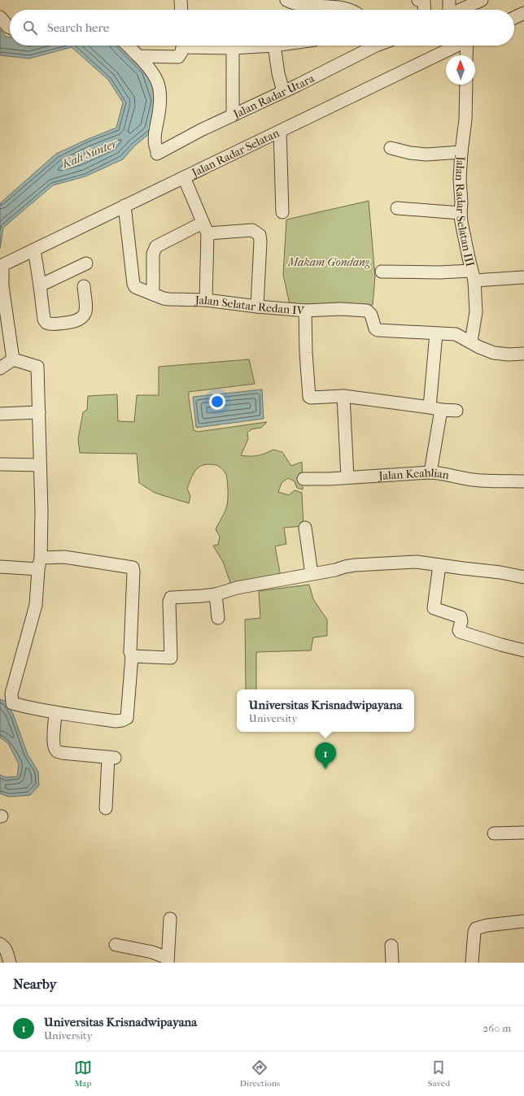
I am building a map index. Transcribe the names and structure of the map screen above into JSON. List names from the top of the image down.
{
  "streets": {
    "street": [
      "Jalan Radar Utara",
      "Jalan Radar Selatan",
      "Jalan Radar Selatan III",
      "Jalan Selatar Redan IV",
      "Jalan Keahlian"
    ]
  },
  "crossings": [
    ["Jalan Radar Selatan", "Jalan Selatar Redan IV"]
  ],
  "water": ["Kali Sunter"],
  "parks": ["Makam Gondang"],
  "north": "top",
  "page": {
    "search": "Search here",
    "popup": ["Universitas Krisnadwipayana", "University"],
    "pins": "1",
    "heading": "Nearby",
    "list": [
      {
        "mark": "1",
        "name": "Universitas Krisnadwipayana",
        "note": "University",
        "value": "260 m"
      }
    ],
    "nav": ["Map", "Directions", "Saved"]
  }
}
